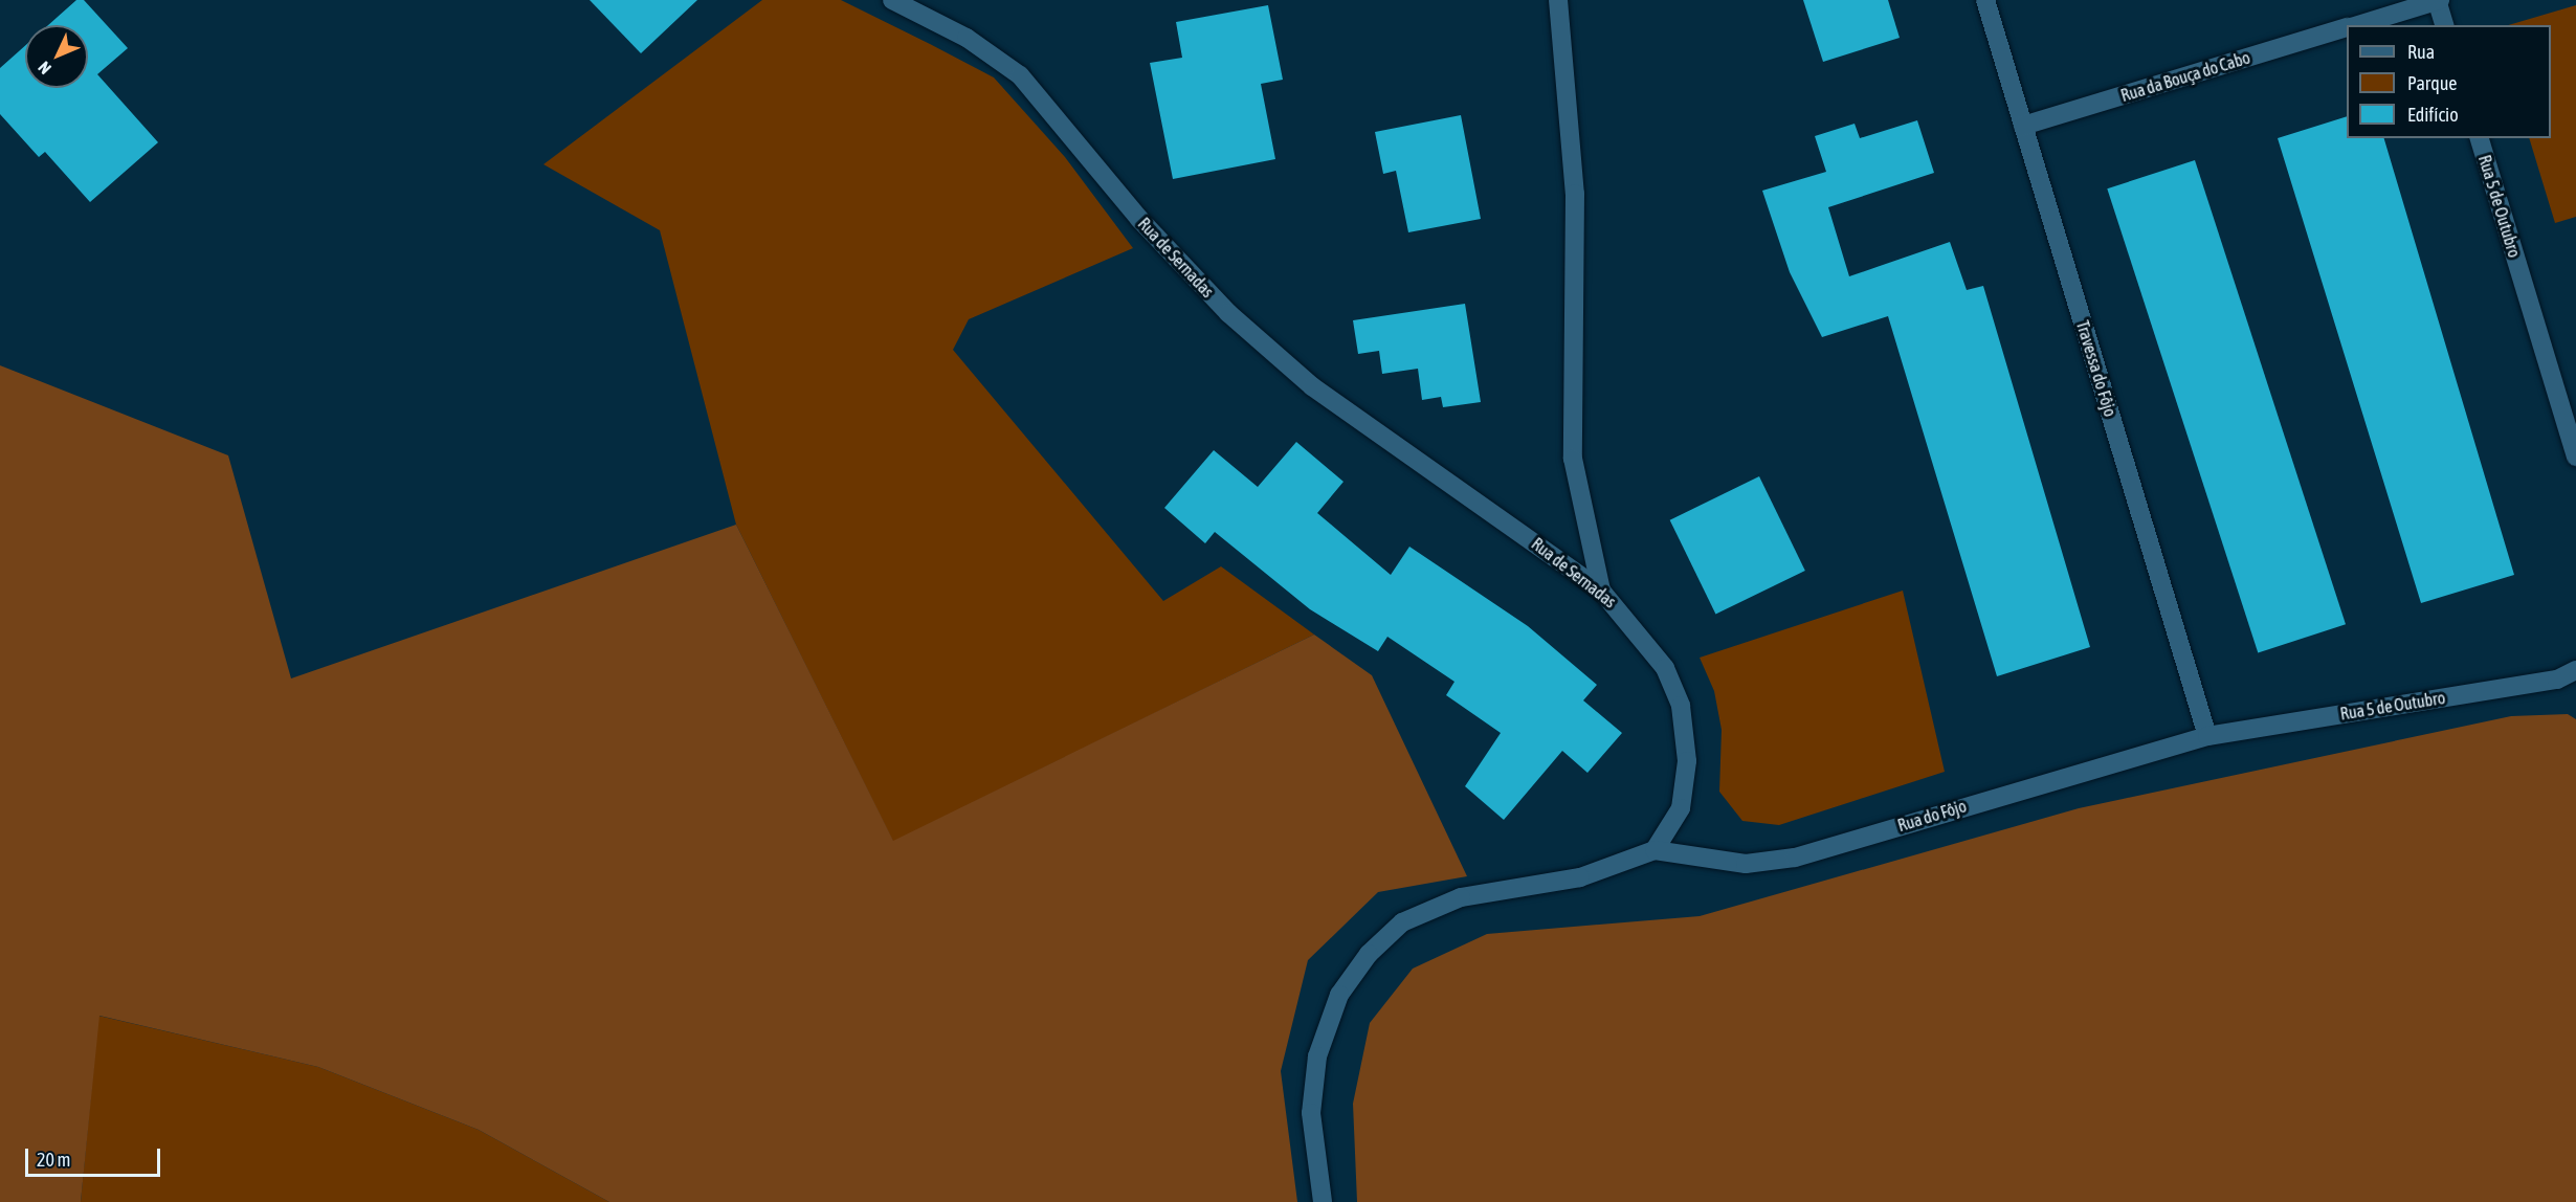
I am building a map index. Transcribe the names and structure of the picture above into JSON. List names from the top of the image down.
{
  "streets": {
    "street": [
      "Rua da Bouça do Cabo",
      "Rua 5 de Outubro",
      "Rua de Sernadas",
      "Travessa do Fôjo",
      "Rua do Fôjo"
    ]
  },
  "crossings": [
    ["Rua da Bouça do Cabo", "Travessa do Fôjo"],
    ["Rua 5 de Outubro", "Travessa do Fôjo"],
    ["Rua 5 de Outubro", "Rua do Fôjo"],
    ["Rua de Sernadas", "Rua do Fôjo"],
    ["Travessa do Fôjo", "Rua do Fôjo"]
  ],
  "legend": ["Rua", "Parque", "Edifício"],
  "scale_bar": "20 m",
  "north": "bottom left"
}
